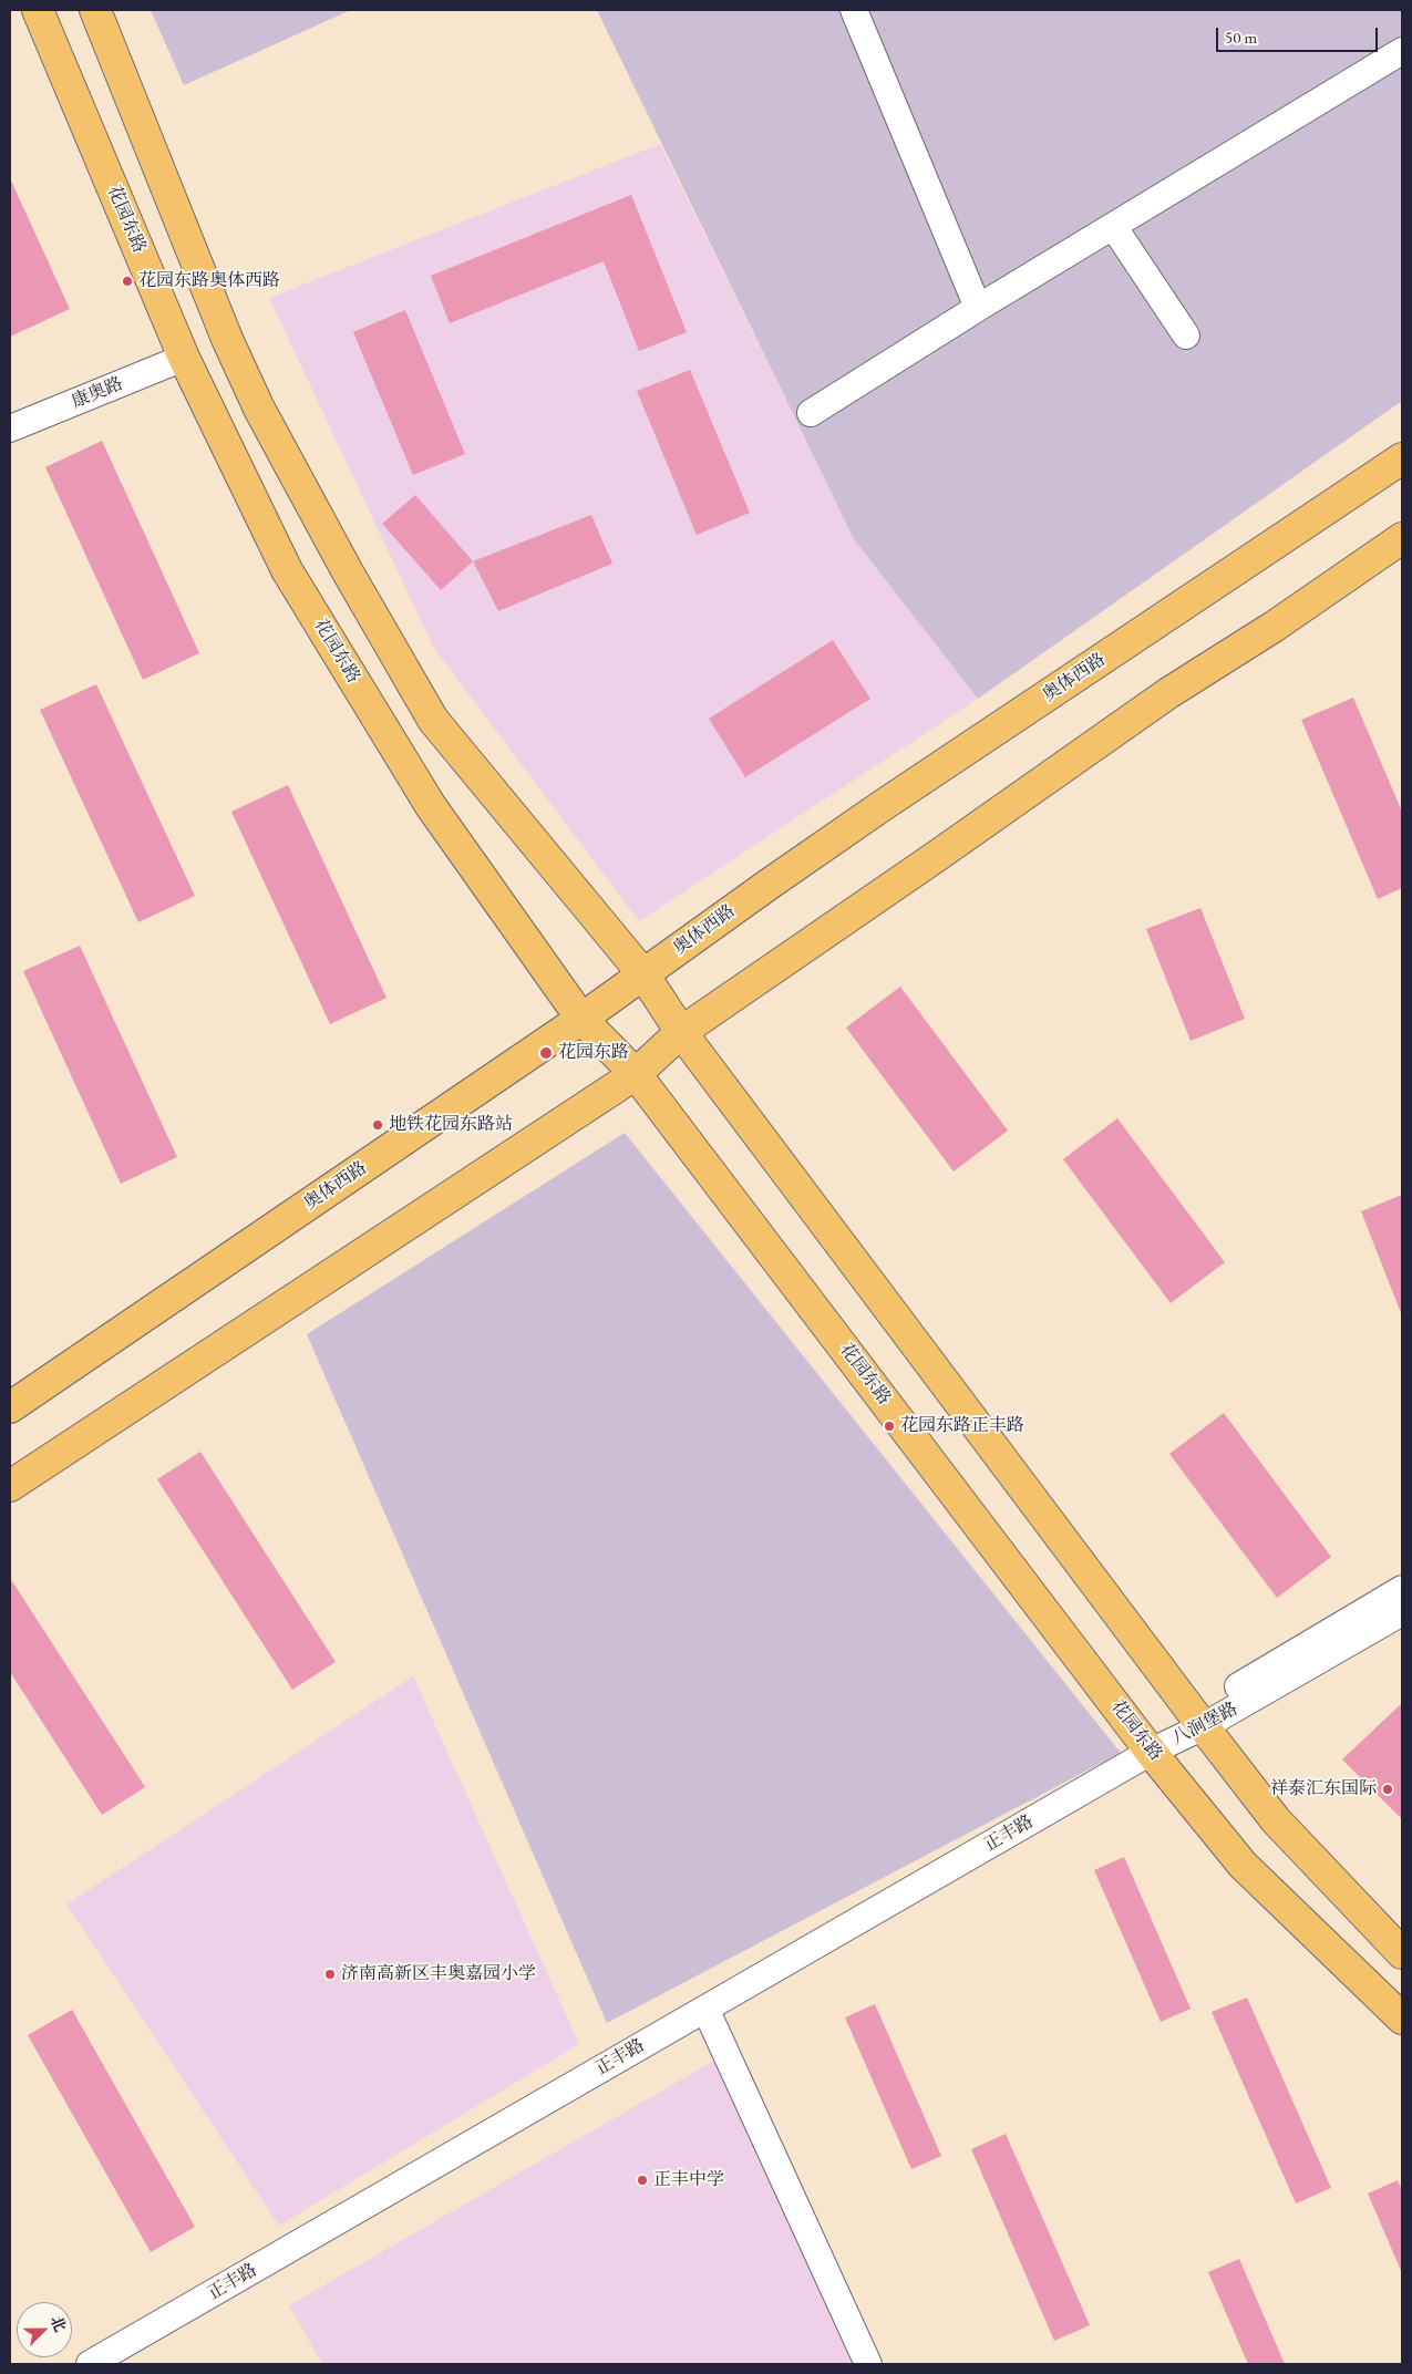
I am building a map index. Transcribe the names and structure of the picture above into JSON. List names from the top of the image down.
{
  "streets": {
    "main road": ["花园东路", "奥体西路"],
    "street": ["康奥路", "八涧堡路", "正丰路"]
  },
  "crossings": [
    ["花园东路", "康奥路"],
    ["花园东路", "奥体西路"],
    ["花园东路", "八涧堡路"],
    ["花园东路", "正丰路"],
    ["八涧堡路", "正丰路"]
  ],
  "places": [
    "花园东路奥体西路",
    "花园东路",
    "地铁花园东路站",
    "花园东路正丰路",
    "祥泰汇东国际",
    "济南高新区丰奥嘉园小学",
    "正丰中学"
  ],
  "scale_bar": "50 m",
  "north": "top right"
}
